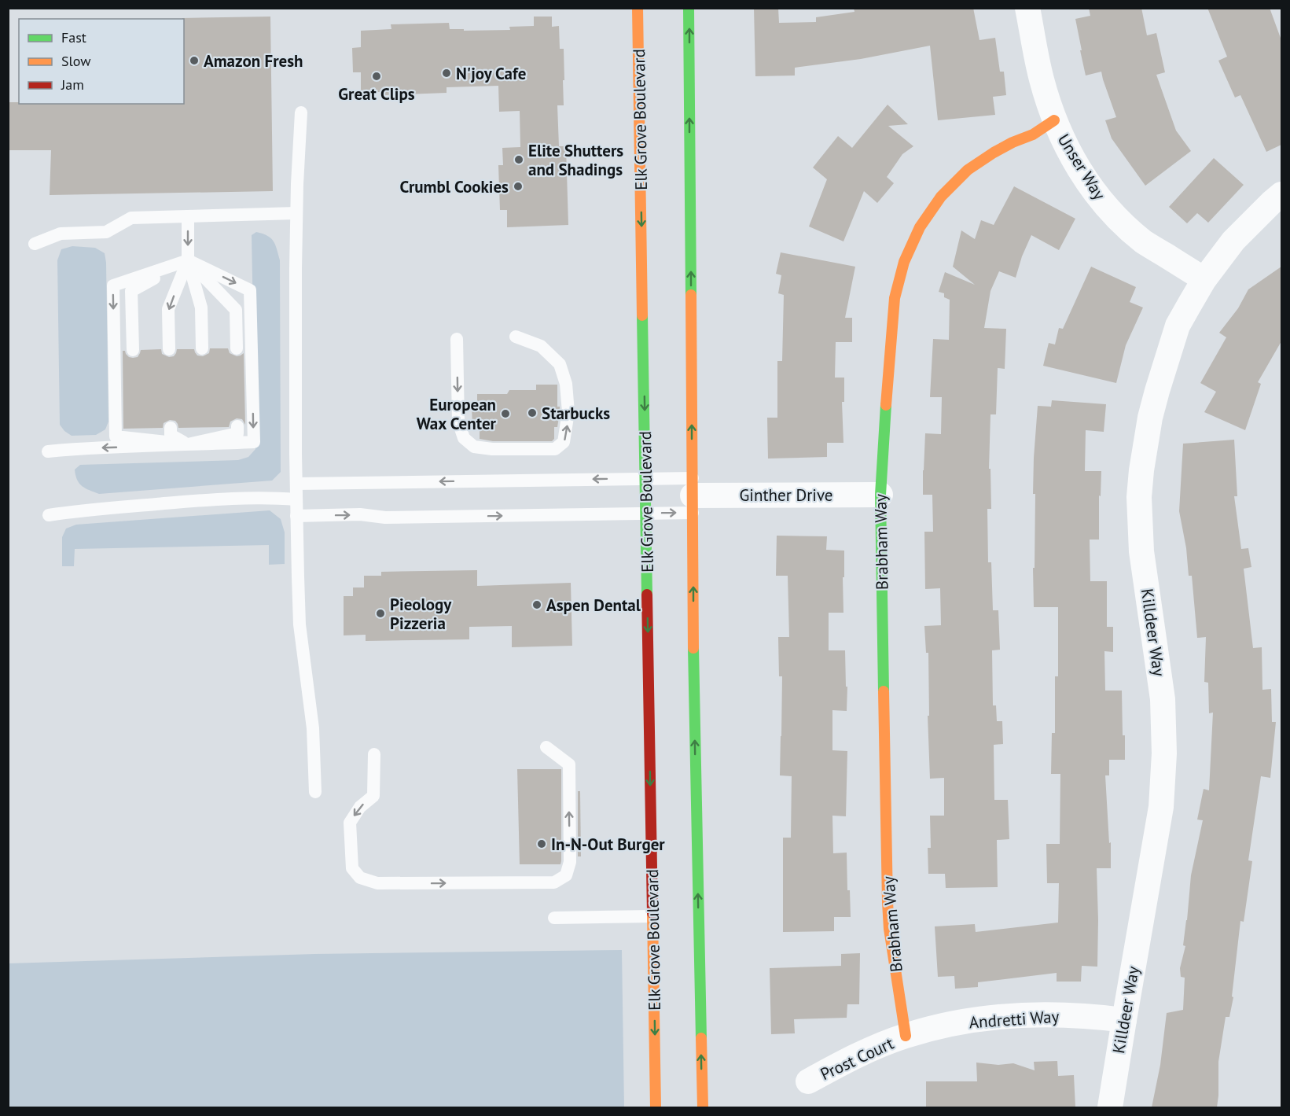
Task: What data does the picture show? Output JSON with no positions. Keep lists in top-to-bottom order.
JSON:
{
  "streets": {
    "main road": ["Elk Grove Boulevard", "Brabham Way"],
    "street": [
      "Unser Way",
      "Ginther Drive",
      "Killdeer Way",
      "Andretti Way",
      "Prost Court"
    ]
  },
  "crossings": [
    ["Unser Way", "Brabham Way"],
    ["Unser Way", "Killdeer Way"],
    ["Ginther Drive", "Brabham Way"],
    ["Brabham Way", "Andretti Way"],
    ["Brabham Way", "Prost Court"],
    ["Killdeer Way", "Andretti Way"],
    ["Andretti Way", "Prost Court"]
  ],
  "places": [
    "Amazon Fresh",
    "N'joy Cafe",
    "Great Clips",
    "Elite Shutters and Shadings",
    "Crumbl Cookies",
    "Starbucks",
    "European Wax Center",
    "Aspen Dental",
    "Pieology Pizzeria",
    "In-N-Out Burger"
  ],
  "legend": ["Fast", "Slow", "Jam"]
}
